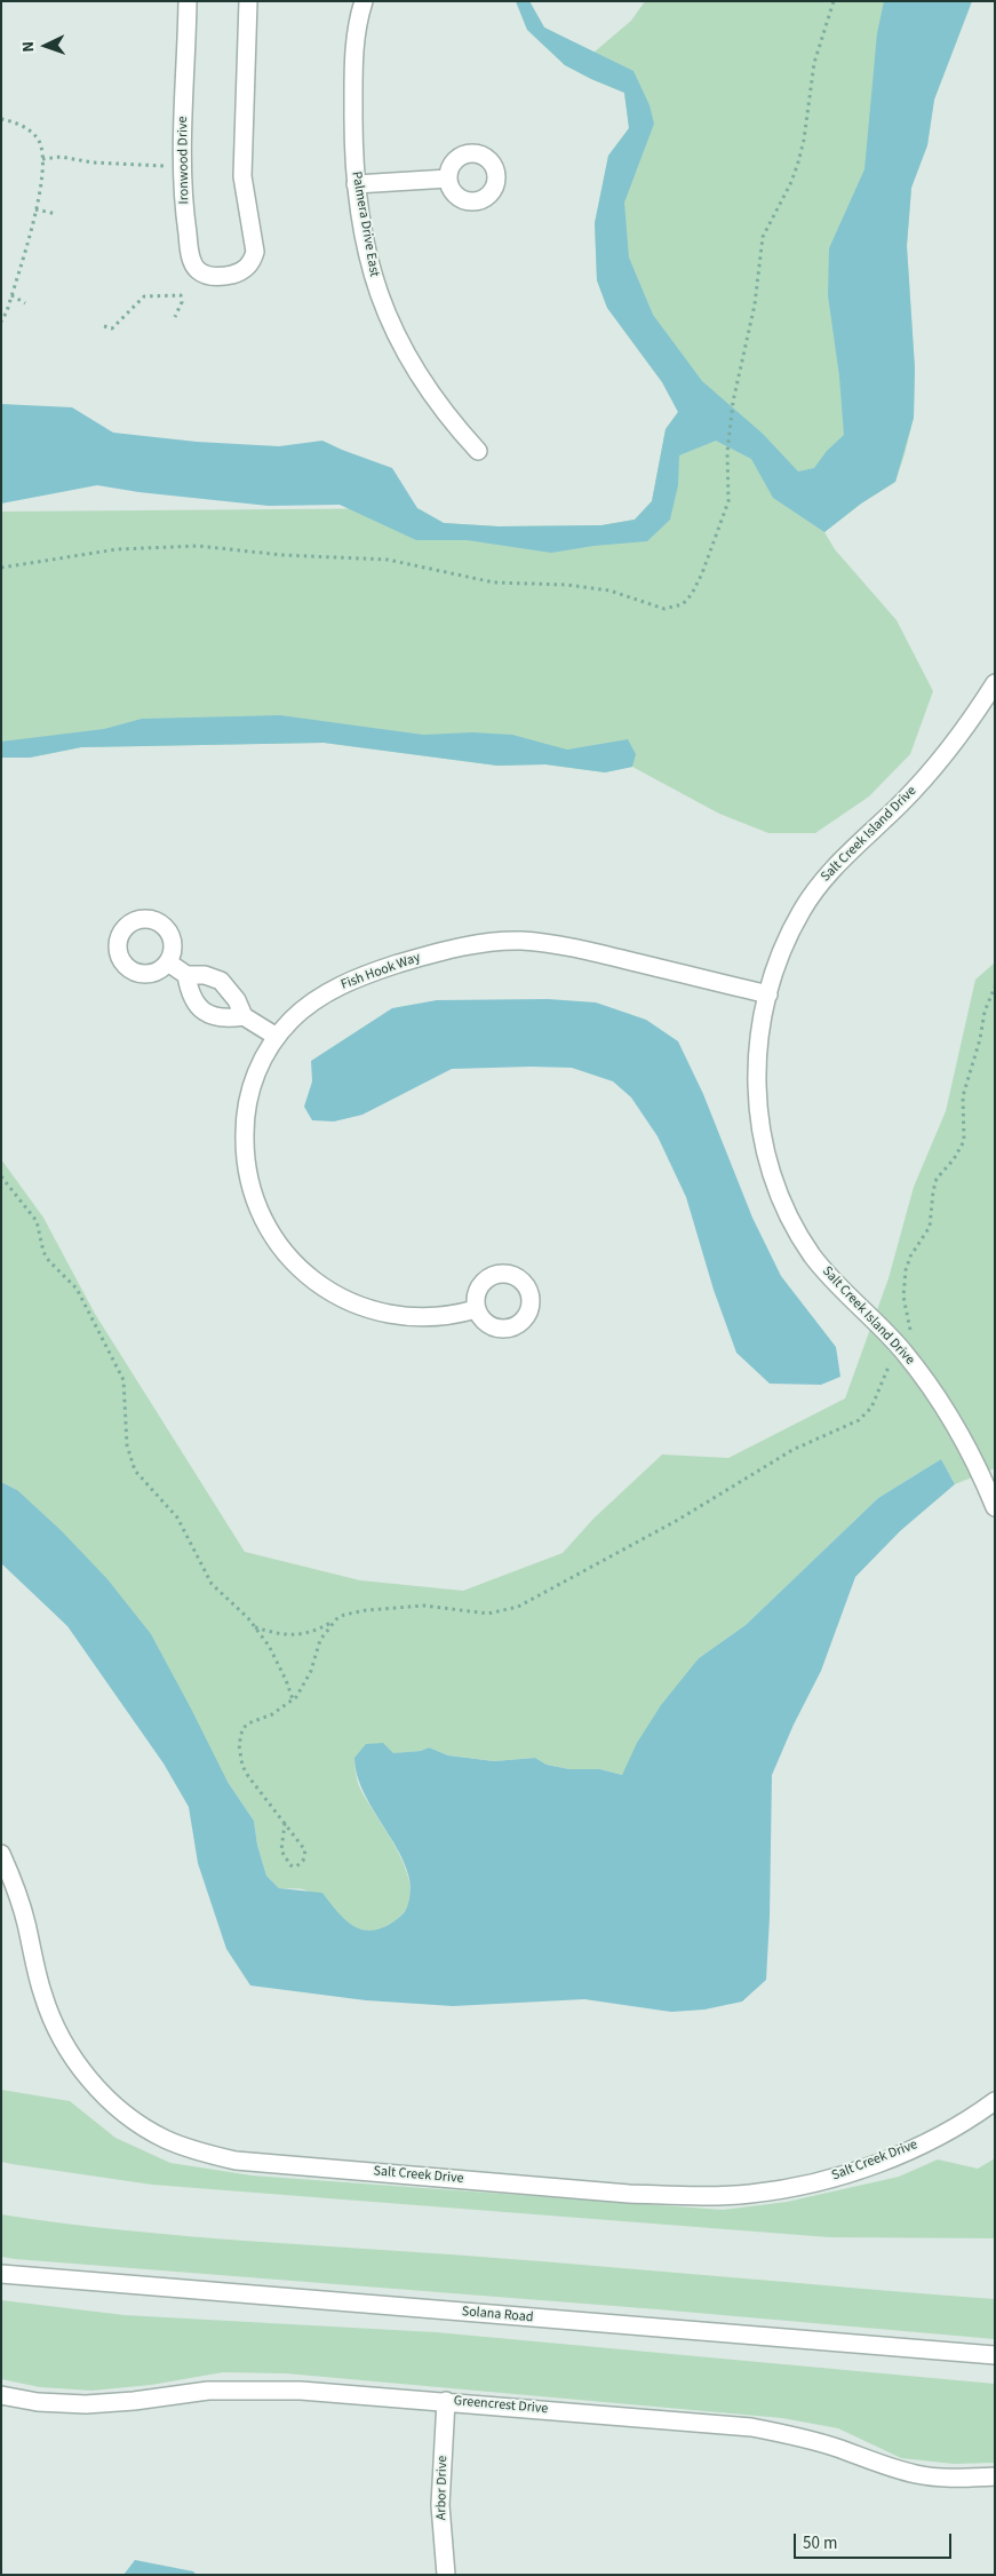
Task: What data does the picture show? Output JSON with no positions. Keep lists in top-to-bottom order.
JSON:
{
  "streets": {
    "street": [
      "Ironwood Drive",
      "Palmera Drive East",
      "Salt Creek Island Drive",
      "Fish Hook Way",
      "Salt Creek Drive",
      "Solana Road",
      "Greencrest Drive",
      "Arbor Drive"
    ]
  },
  "crossings": [
    ["Salt Creek Island Drive", "Fish Hook Way"],
    ["Greencrest Drive", "Arbor Drive"]
  ],
  "scale_bar": "50 m",
  "north": "left"
}
